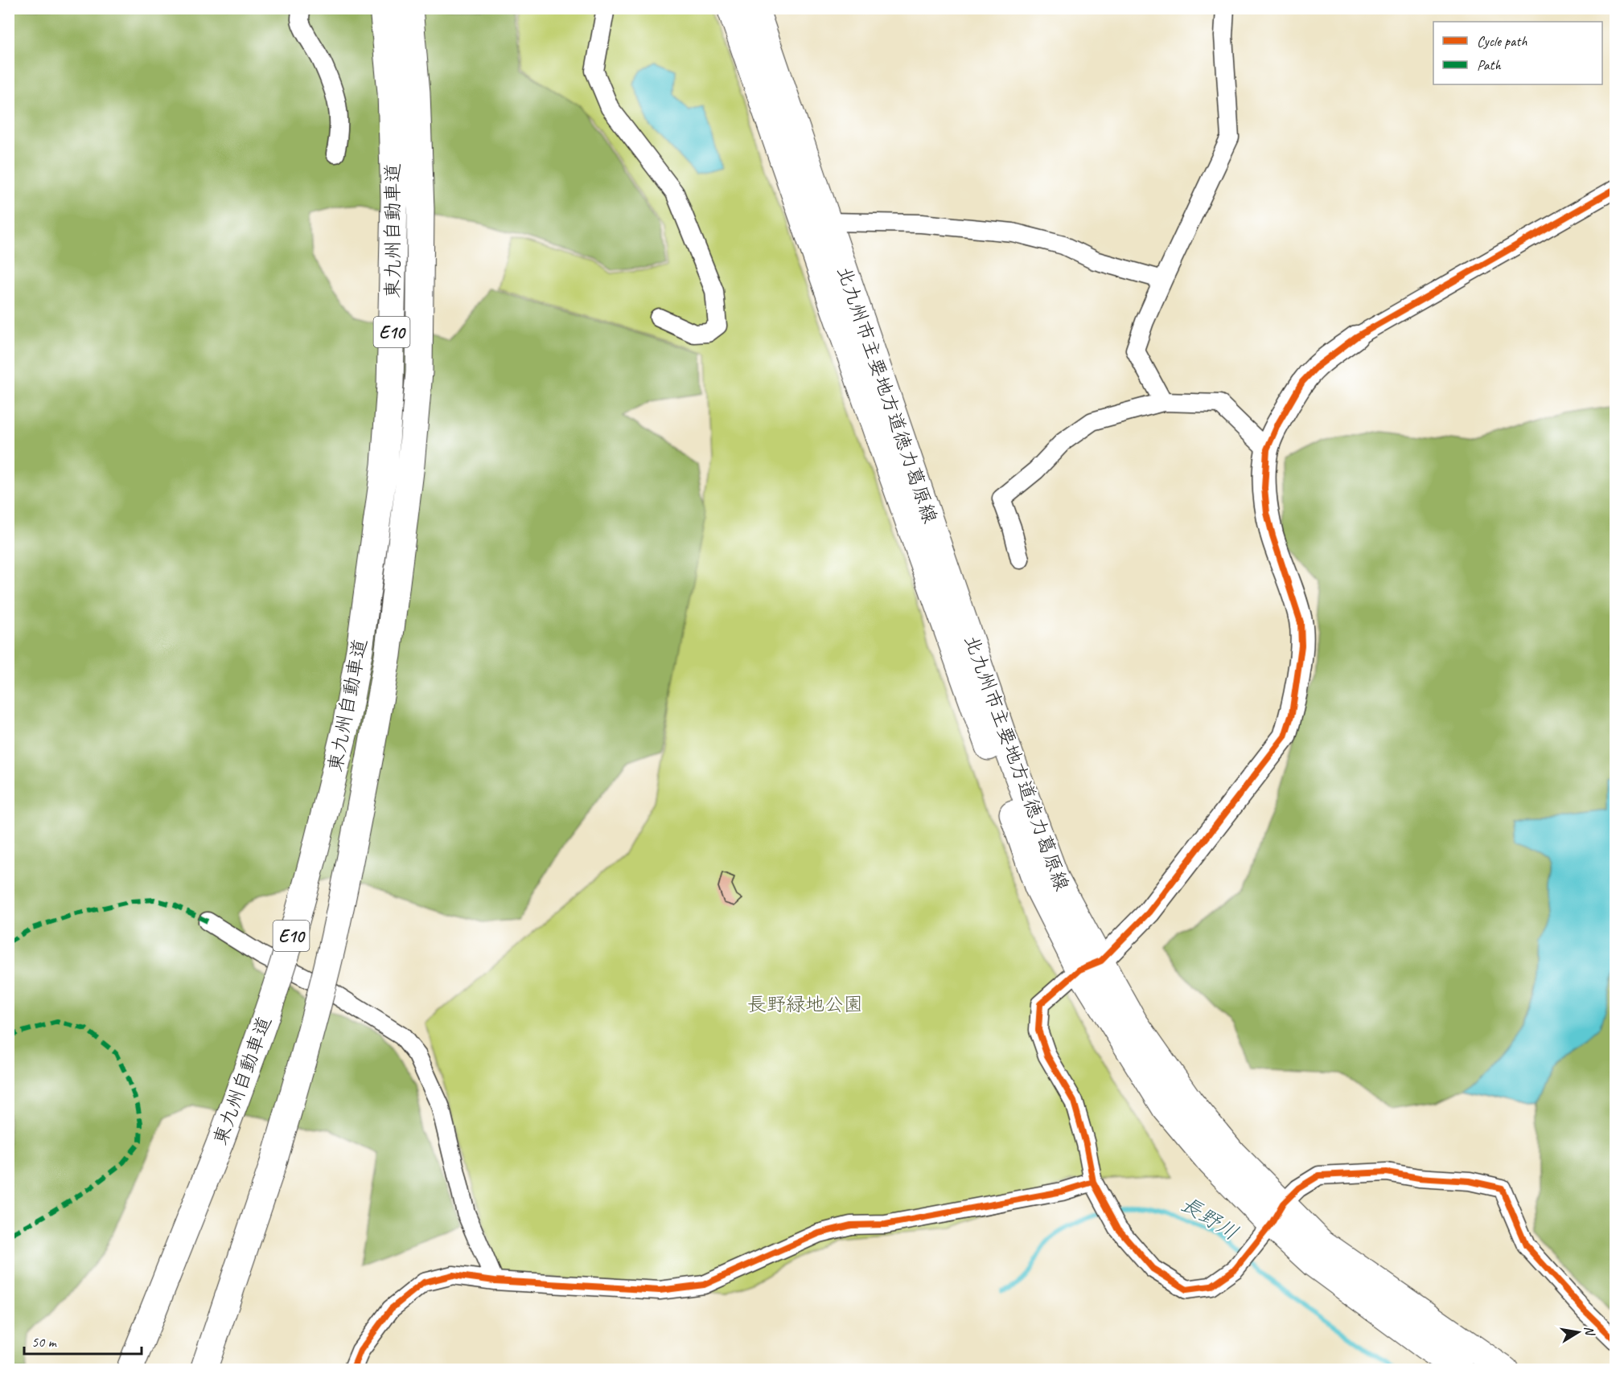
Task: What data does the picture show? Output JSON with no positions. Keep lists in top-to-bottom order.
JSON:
{
  "streets": {
    "main road": ["東九州自動車道", "E10", "北九州市主要地方道徳力葛原線"]
  },
  "water": ["長野川"],
  "parks": ["長野緑地公園"],
  "legend": ["Cycle path", "Path"],
  "scale_bar": "50 m",
  "north": "right"
}
